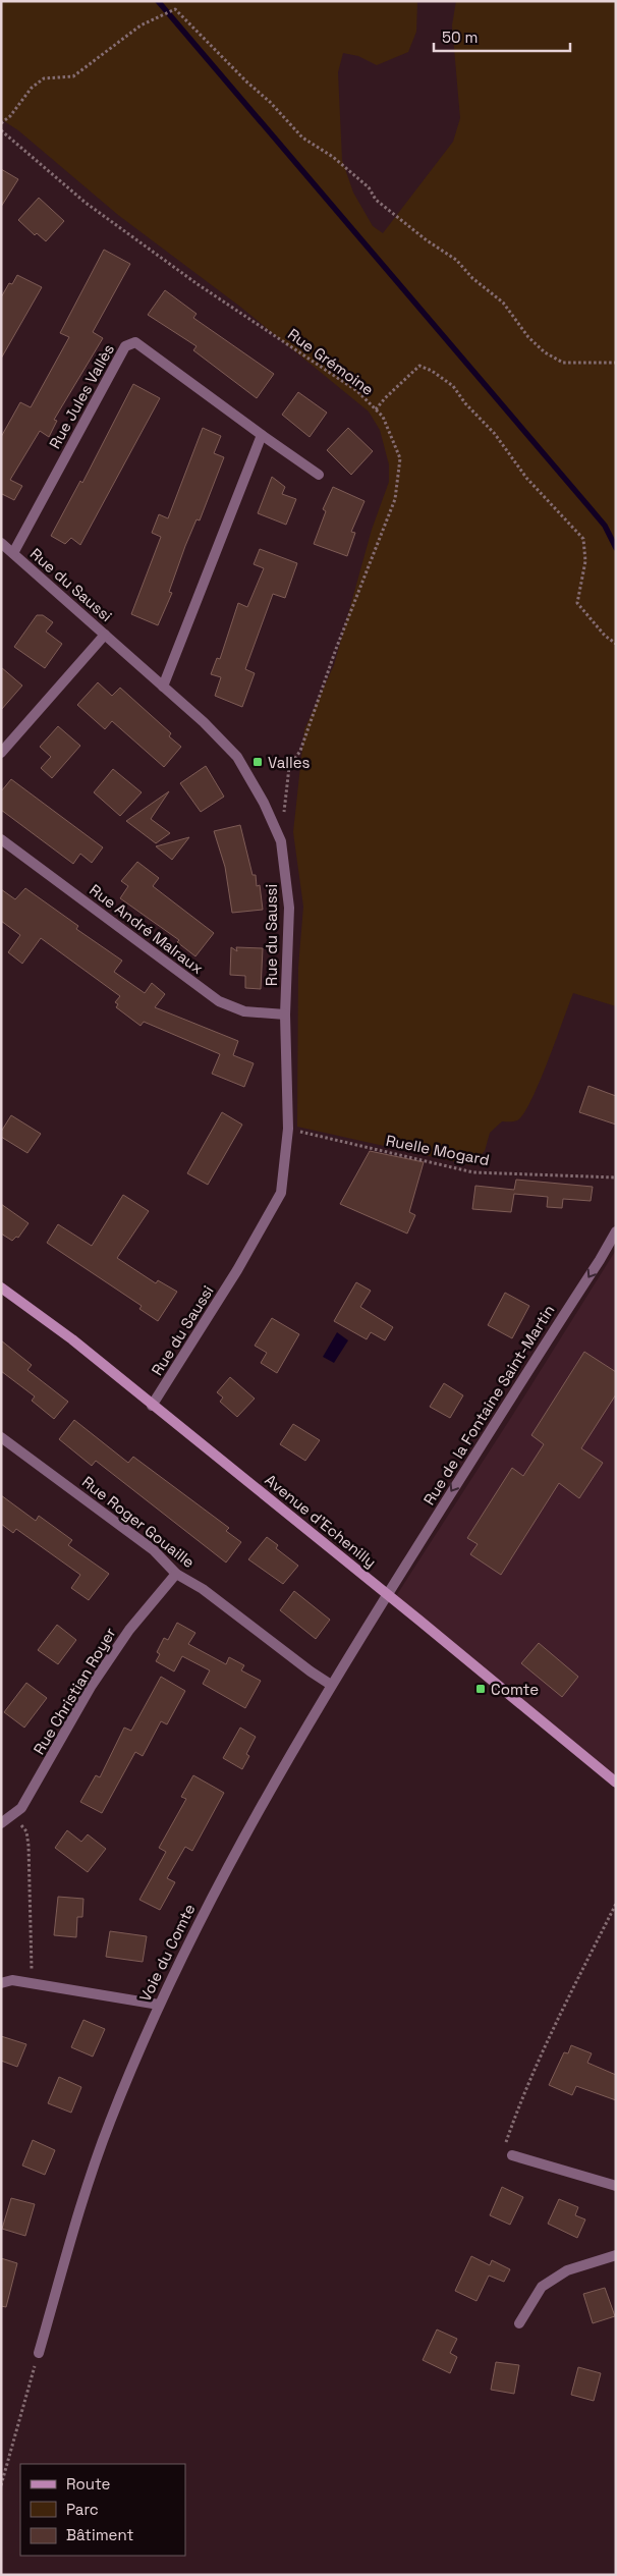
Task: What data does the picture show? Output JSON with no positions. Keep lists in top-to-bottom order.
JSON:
{
  "streets": {
    "street": [
      "Rue Jules Vallès",
      "Rue du Saussi",
      "Rue André Malraux",
      "Rue de la Fontaine Saint-Martin",
      "Avenue d'Echenilly",
      "Rue Roger Gouaille",
      "Rue Christian Royer",
      "Voie du Comte"
    ],
    "path": ["Rue Grémoine", "Ruelle Mogard"]
  },
  "crossings": [
    ["Rue Jules Vallès", "Rue du Saussi"],
    ["Rue du Saussi", "Rue André Malraux"],
    ["Rue du Saussi", "Ruelle Mogard"],
    ["Rue du Saussi", "Avenue d'Echenilly"],
    ["Rue de la Fontaine Saint-Martin", "Avenue d'Echenilly"],
    ["Rue de la Fontaine Saint-Martin", "Voie du Comte"],
    ["Avenue d'Echenilly", "Voie du Comte"],
    ["Rue Roger Gouaille", "Rue Christian Royer"],
    ["Rue Roger Gouaille", "Voie du Comte"]
  ],
  "one_way": ["Rue de la Fontaine Saint-Martin"],
  "places": {
    "transit": ["Valles", "Comte"]
  },
  "legend": ["Route", "Parc", "Bâtiment"],
  "scale_bar": "50 m"
}
